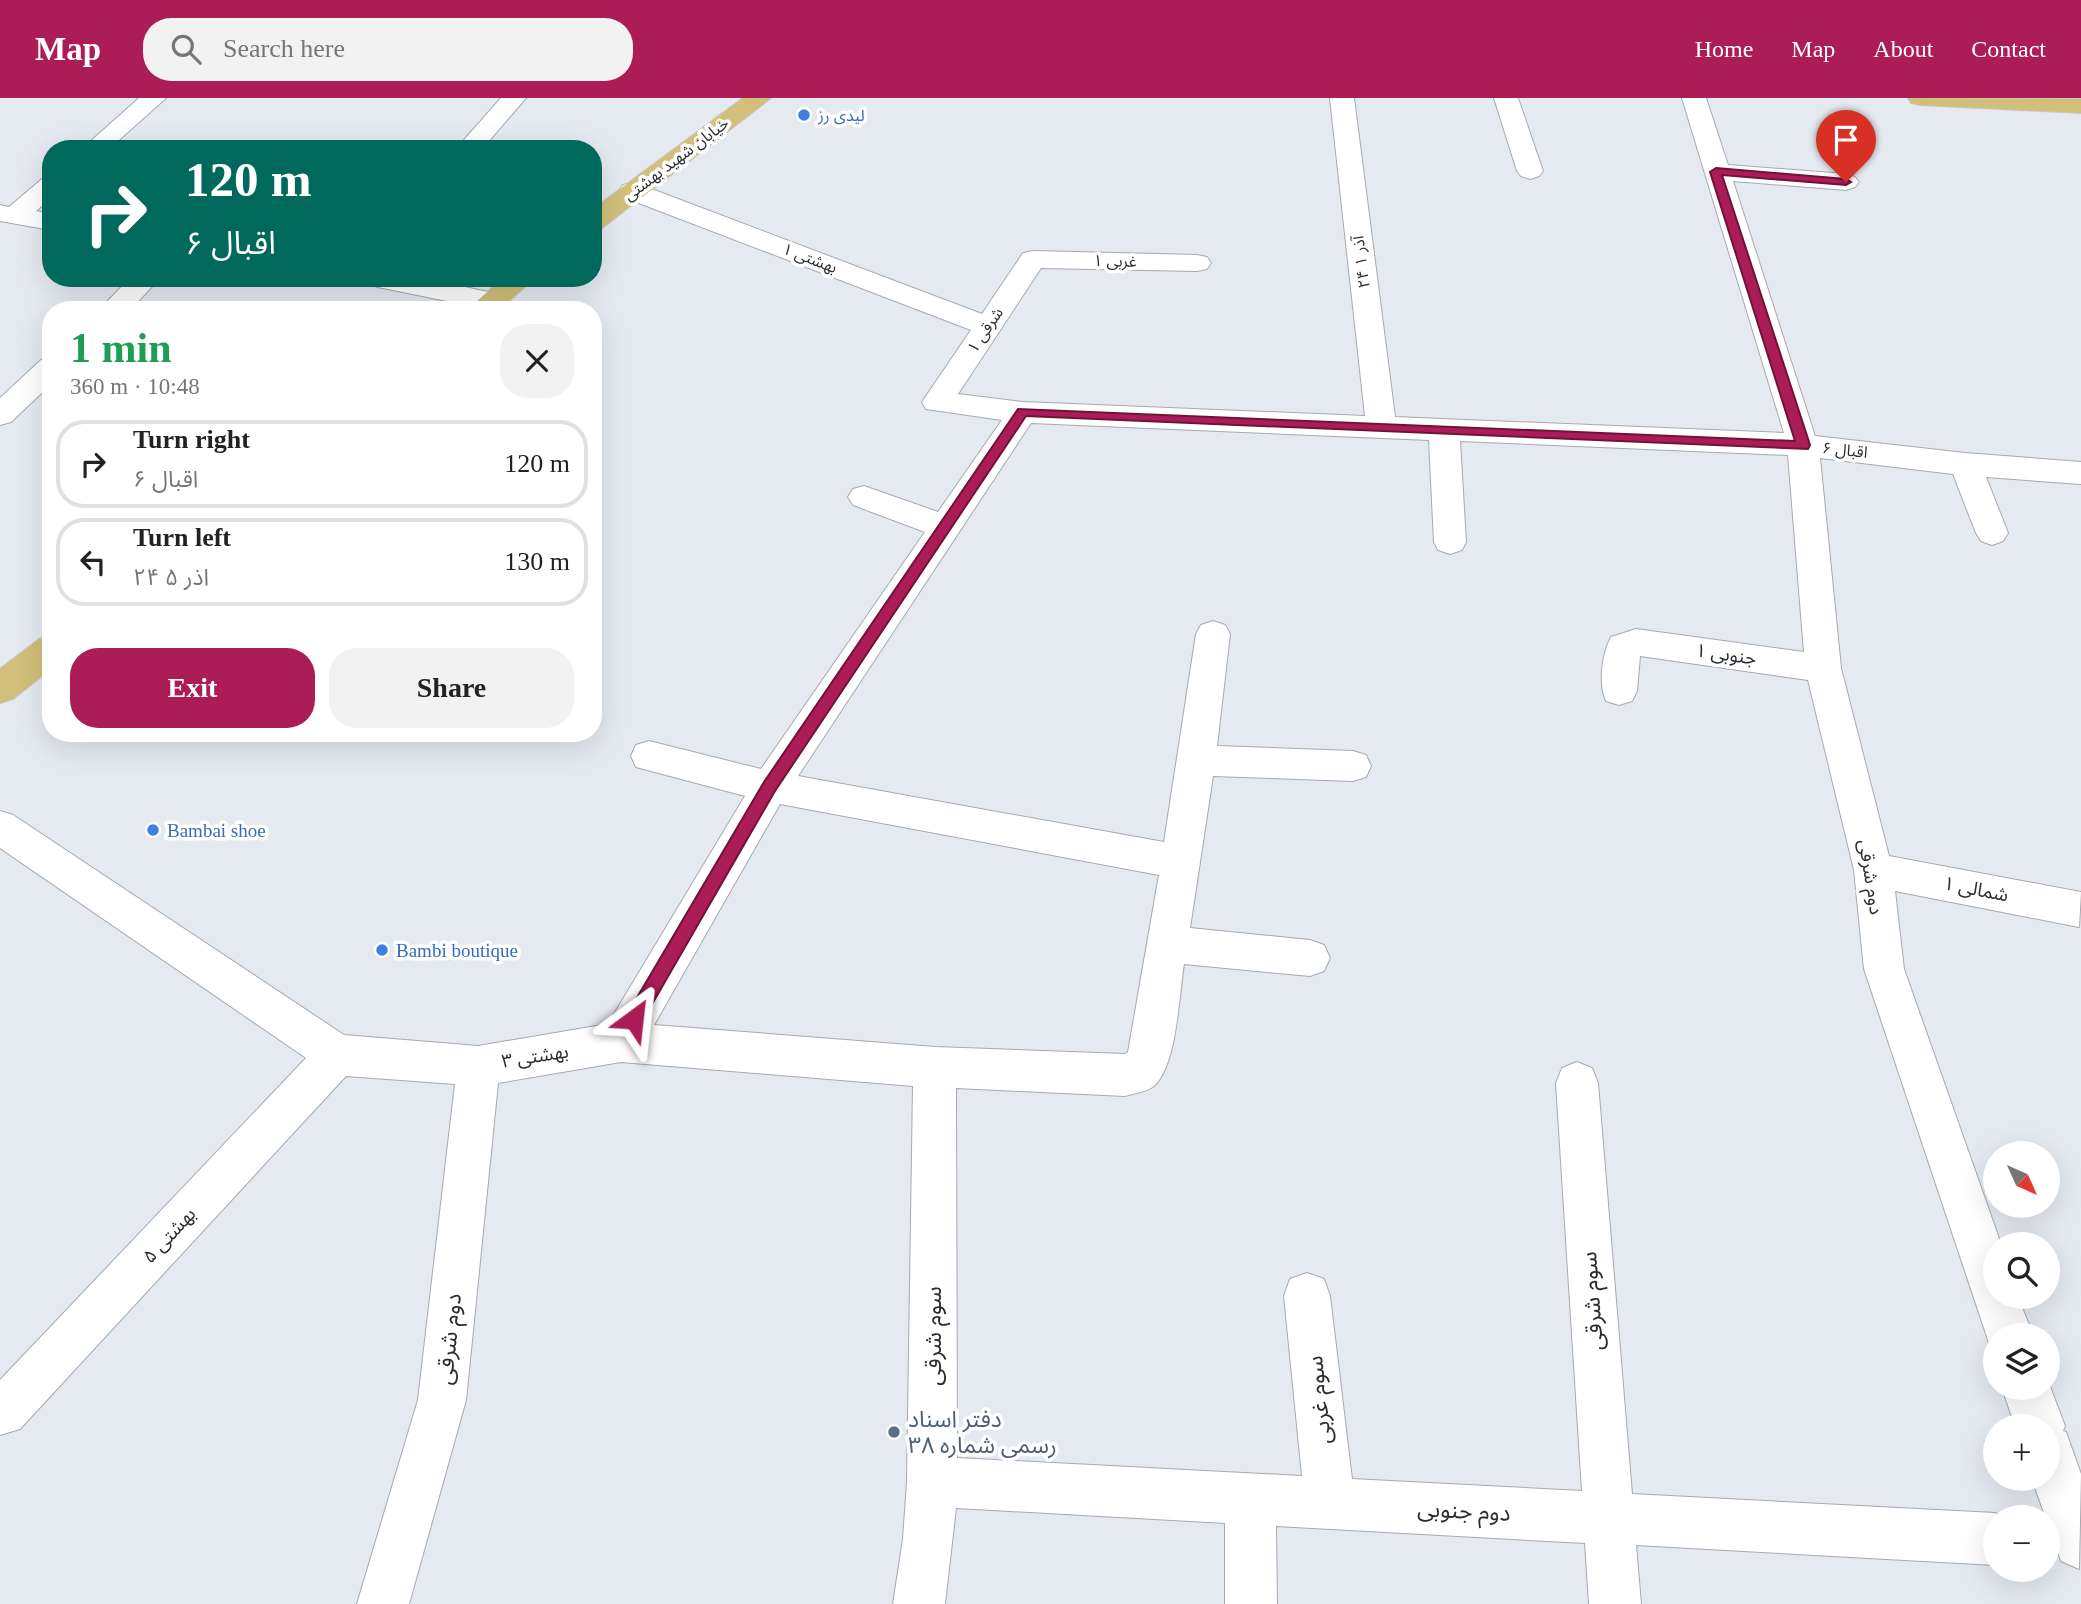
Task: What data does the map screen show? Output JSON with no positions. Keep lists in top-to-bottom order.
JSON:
{
  "streets": {
    "main road": ["خیابان شهید بهشتی"],
    "street": [
      "بهشتی ۱",
      "غربی ۱",
      "۲۴ آذر ۱",
      "شرقی ۱",
      "اقبال ۶",
      "۱ جنوبی",
      "دوم شرقی",
      "۱ شمالی",
      "بهشتی ۳",
      "بهشتی ۵",
      "سوم شرقی",
      "سوم غربی",
      "دوم جنوبی"
    ]
  },
  "crossings": [
    ["خیابان شهید بهشتی", "بهشتی ۱"],
    ["بهشتی ۱", "شرقی ۱"],
    ["غربی ۱", "شرقی ۱"],
    ["۲۴ آذر ۱", "اقبال ۶"],
    ["شرقی ۱", "اقبال ۶"],
    ["اقبال ۶", "دوم شرقی"],
    ["۱ جنوبی", "دوم شرقی"],
    ["دوم شرقی", "۱ شمالی"],
    ["دوم شرقی", "بهشتی ۳"],
    ["بهشتی ۳", "بهشتی ۵"],
    ["بهشتی ۳", "سوم شرقی"],
    ["سوم شرقی", "دوم جنوبی"],
    ["سوم غربی", "دوم جنوبی"]
  ],
  "places": [
    "لیدی رز",
    "Bambai shoe",
    "Bambi boutique",
    "دفتر اسناد رسمی شماره ۳۸"
  ],
  "north": "bottom right",
  "page": {
    "header": "Map",
    "search": "Search here",
    "nav": [
      "Home",
      "Map",
      "About",
      "Contact"
    ],
    "turn": ["120 m", "اقبال ۶"],
    "heading": ["1 min", "360 m · 10:48"],
    "list": [
      {
        "name": "Turn right",
        "note": "اقبال ۶",
        "value": "120 m"
      },
      {
        "name": "Turn left",
        "note": "۲۴ اذر ۵",
        "value": "130 m"
      }
    ],
    "buttons": ["Exit", "Share"],
    "map_buttons": ["+", "−"]
  }
}
